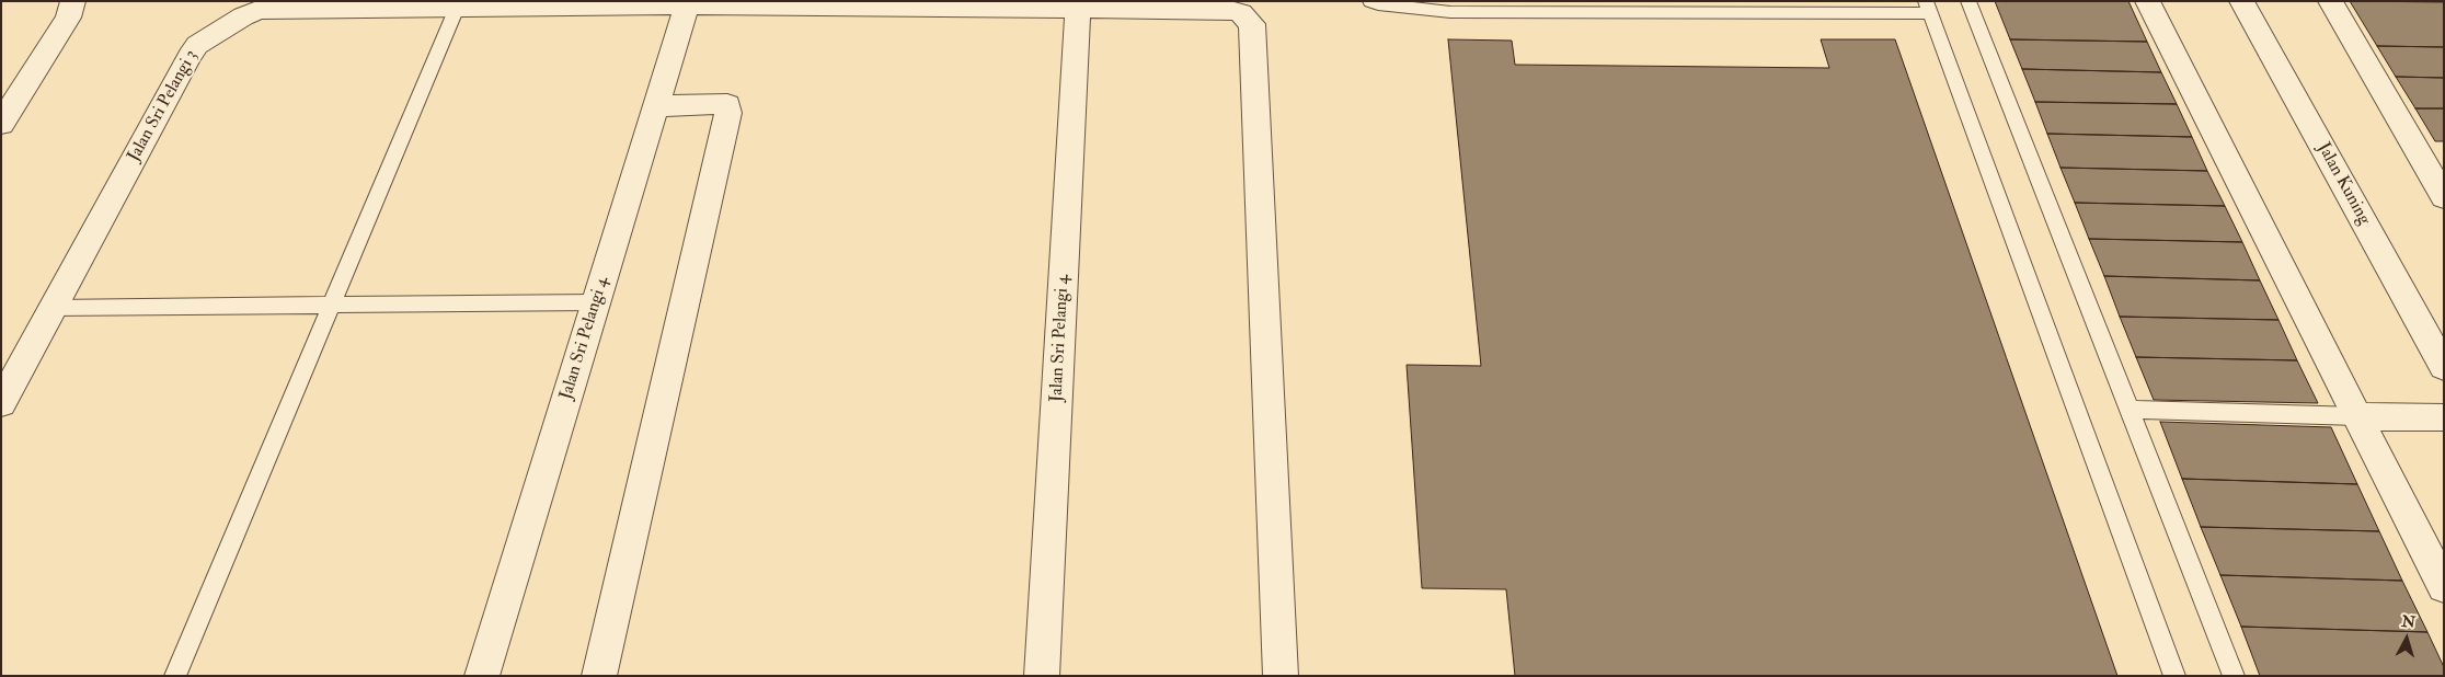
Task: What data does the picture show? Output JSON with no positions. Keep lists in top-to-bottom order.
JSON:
{
  "streets": {
    "street": ["Jalan Sri Pelangi 3", "Jalan Kuning", "Jalan Sri Pelangi 4"]
  },
  "crossings": [
    ["Jalan Sri Pelangi 3", "Jalan Sri Pelangi 4"]
  ],
  "north": "top"
}
